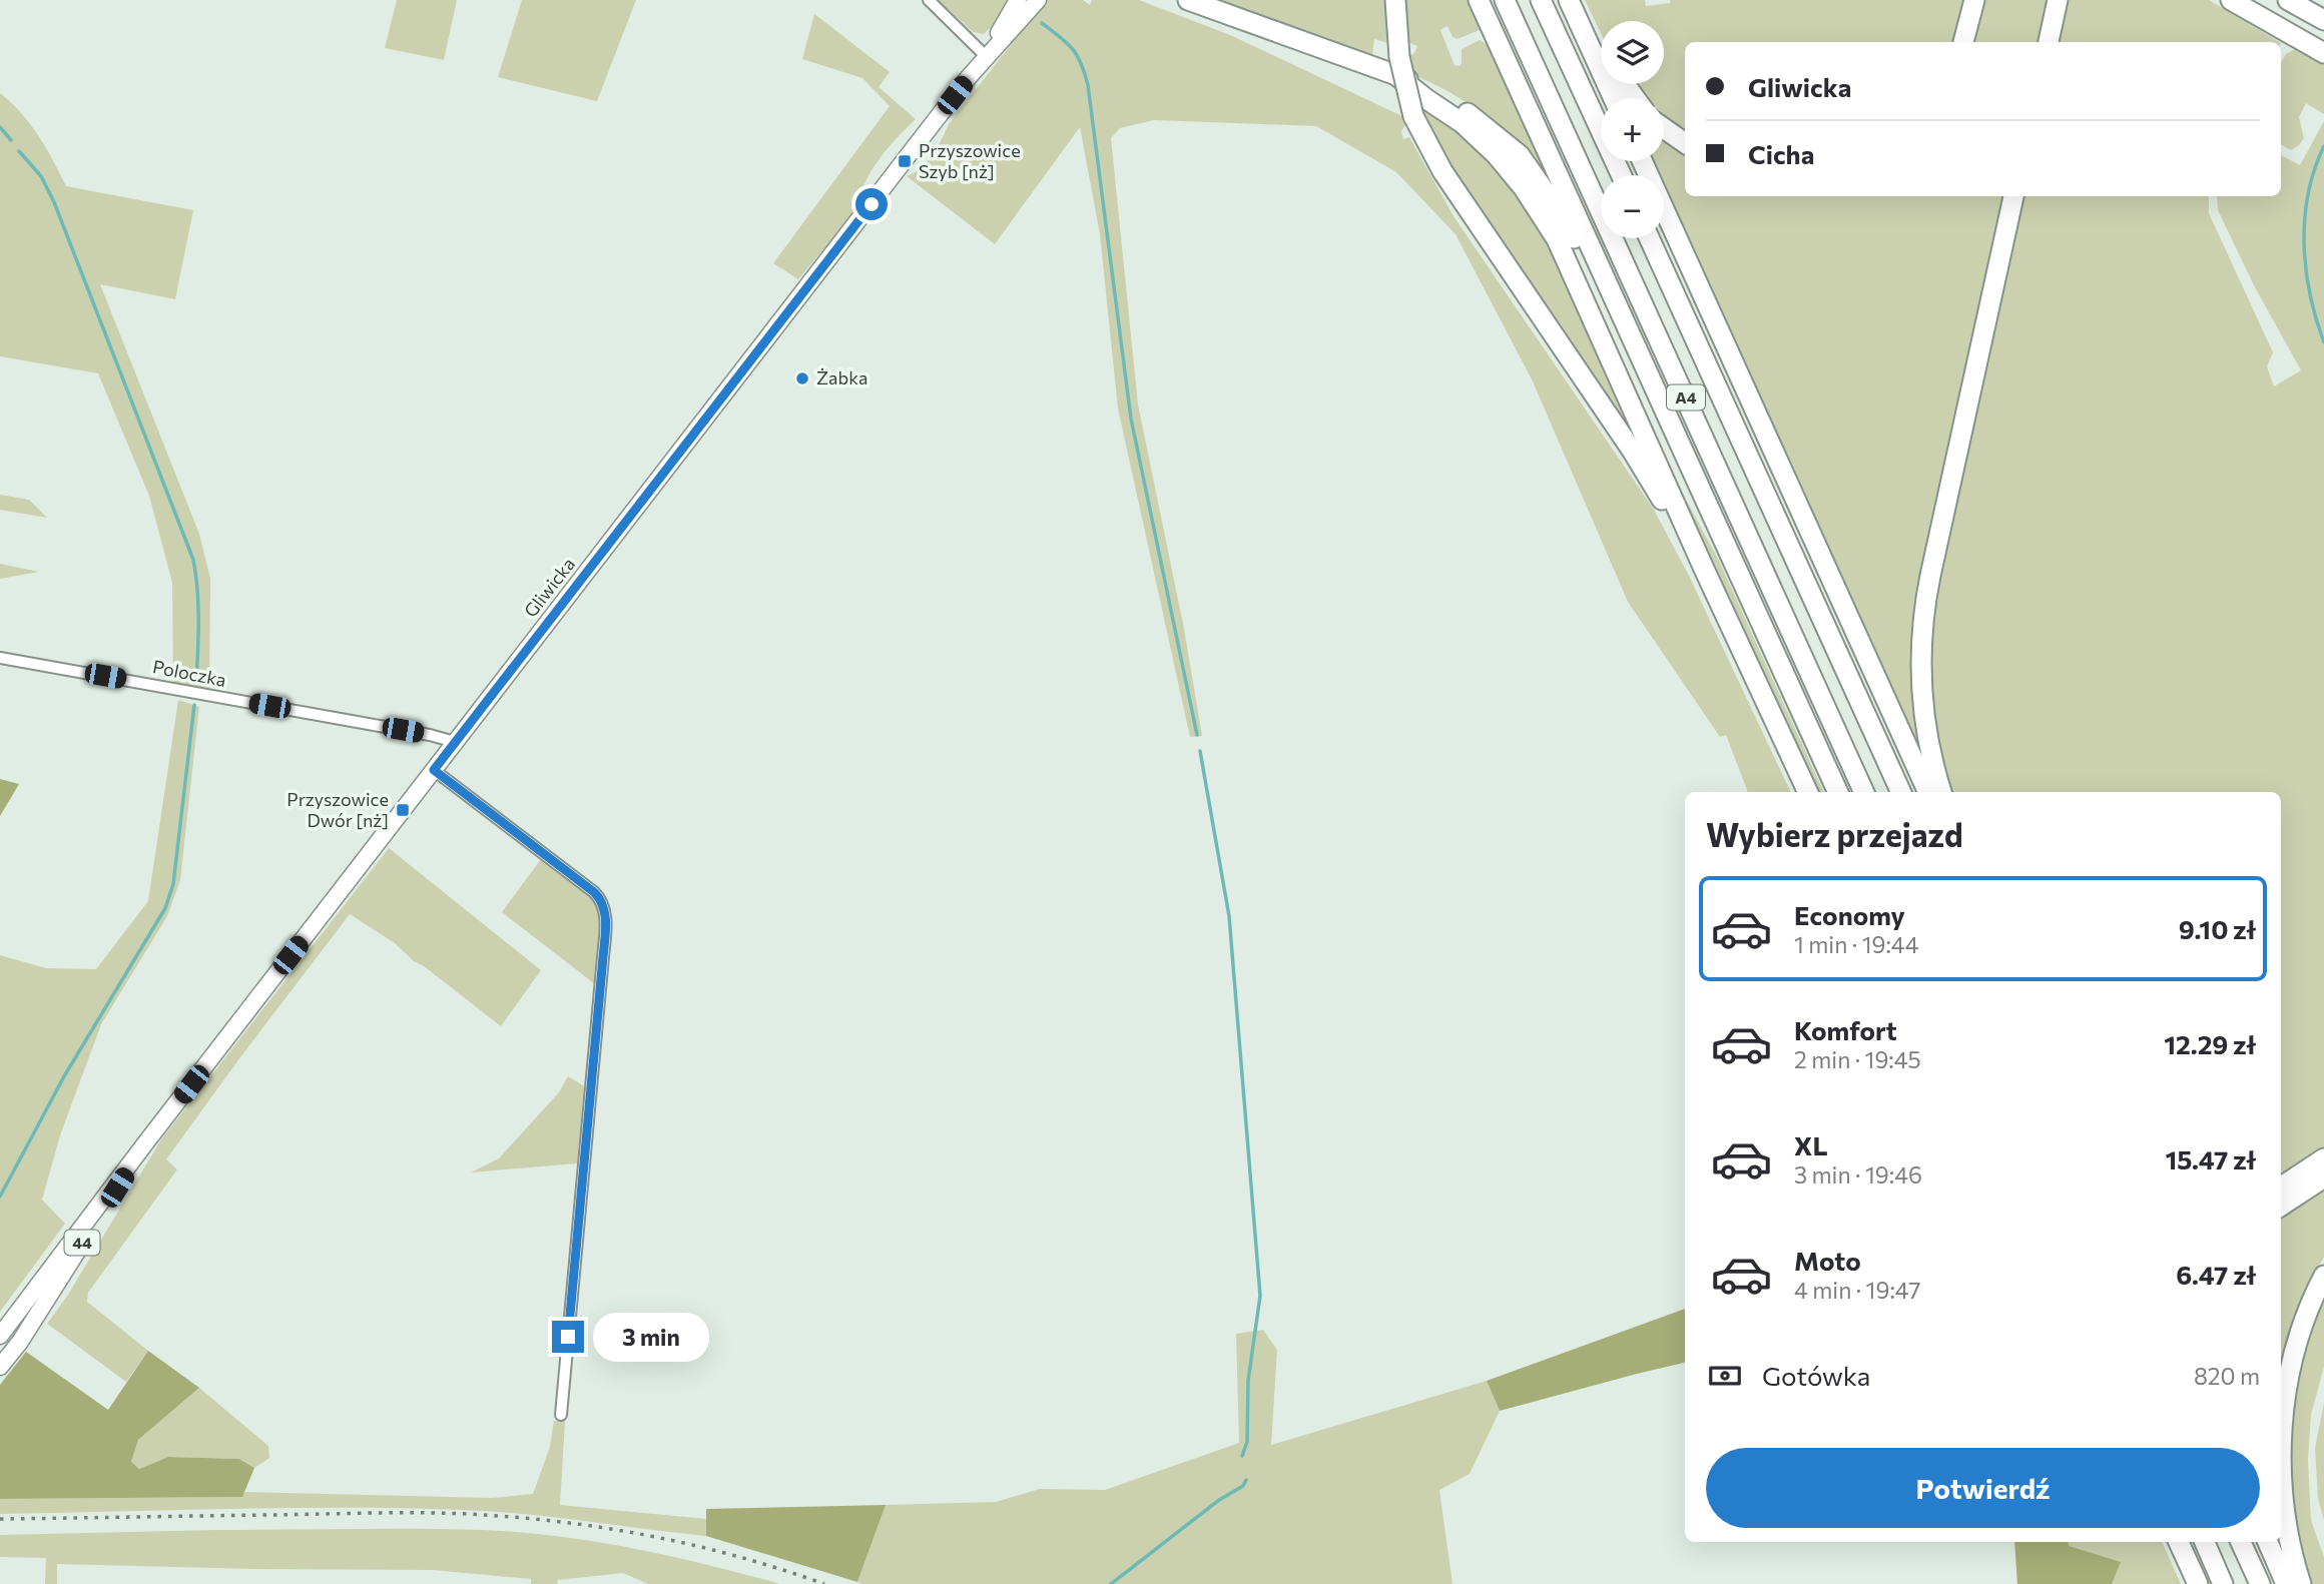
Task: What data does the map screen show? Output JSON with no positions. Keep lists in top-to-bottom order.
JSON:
{
  "streets": {
    "highway": ["A4"],
    "main road": ["Gliwicka", "44"],
    "street": ["Poloczka"]
  },
  "crossings": [
    ["Gliwicka", "Poloczka"],
    ["Gliwicka", "44"]
  ],
  "places": {
    "transit": ["Przyszowice Szyb [nż]", "Przyszowice Dwór [nż]"],
    "other": ["Żabka"]
  },
  "page": {
    "map_buttons": ["+", "−"],
    "banner": ["Gliwicka", "Cicha"],
    "heading": "Wybierz przejazd",
    "list": [
      {
        "name": "Economy",
        "note": "1 min · 19:44",
        "value": "9.10 zł"
      },
      {
        "name": "Komfort",
        "note": "2 min · 19:45",
        "value": "12.29 zł"
      },
      {
        "name": "XL",
        "note": "3 min · 19:46",
        "value": "15.47 zł"
      },
      {
        "name": "Moto",
        "note": "4 min · 19:47",
        "value": "6.47 zł"
      }
    ],
    "bubble": "3 min",
    "pay": ["Gotówka", "820 m"],
    "buttons": "Potwierdź"
  }
}
